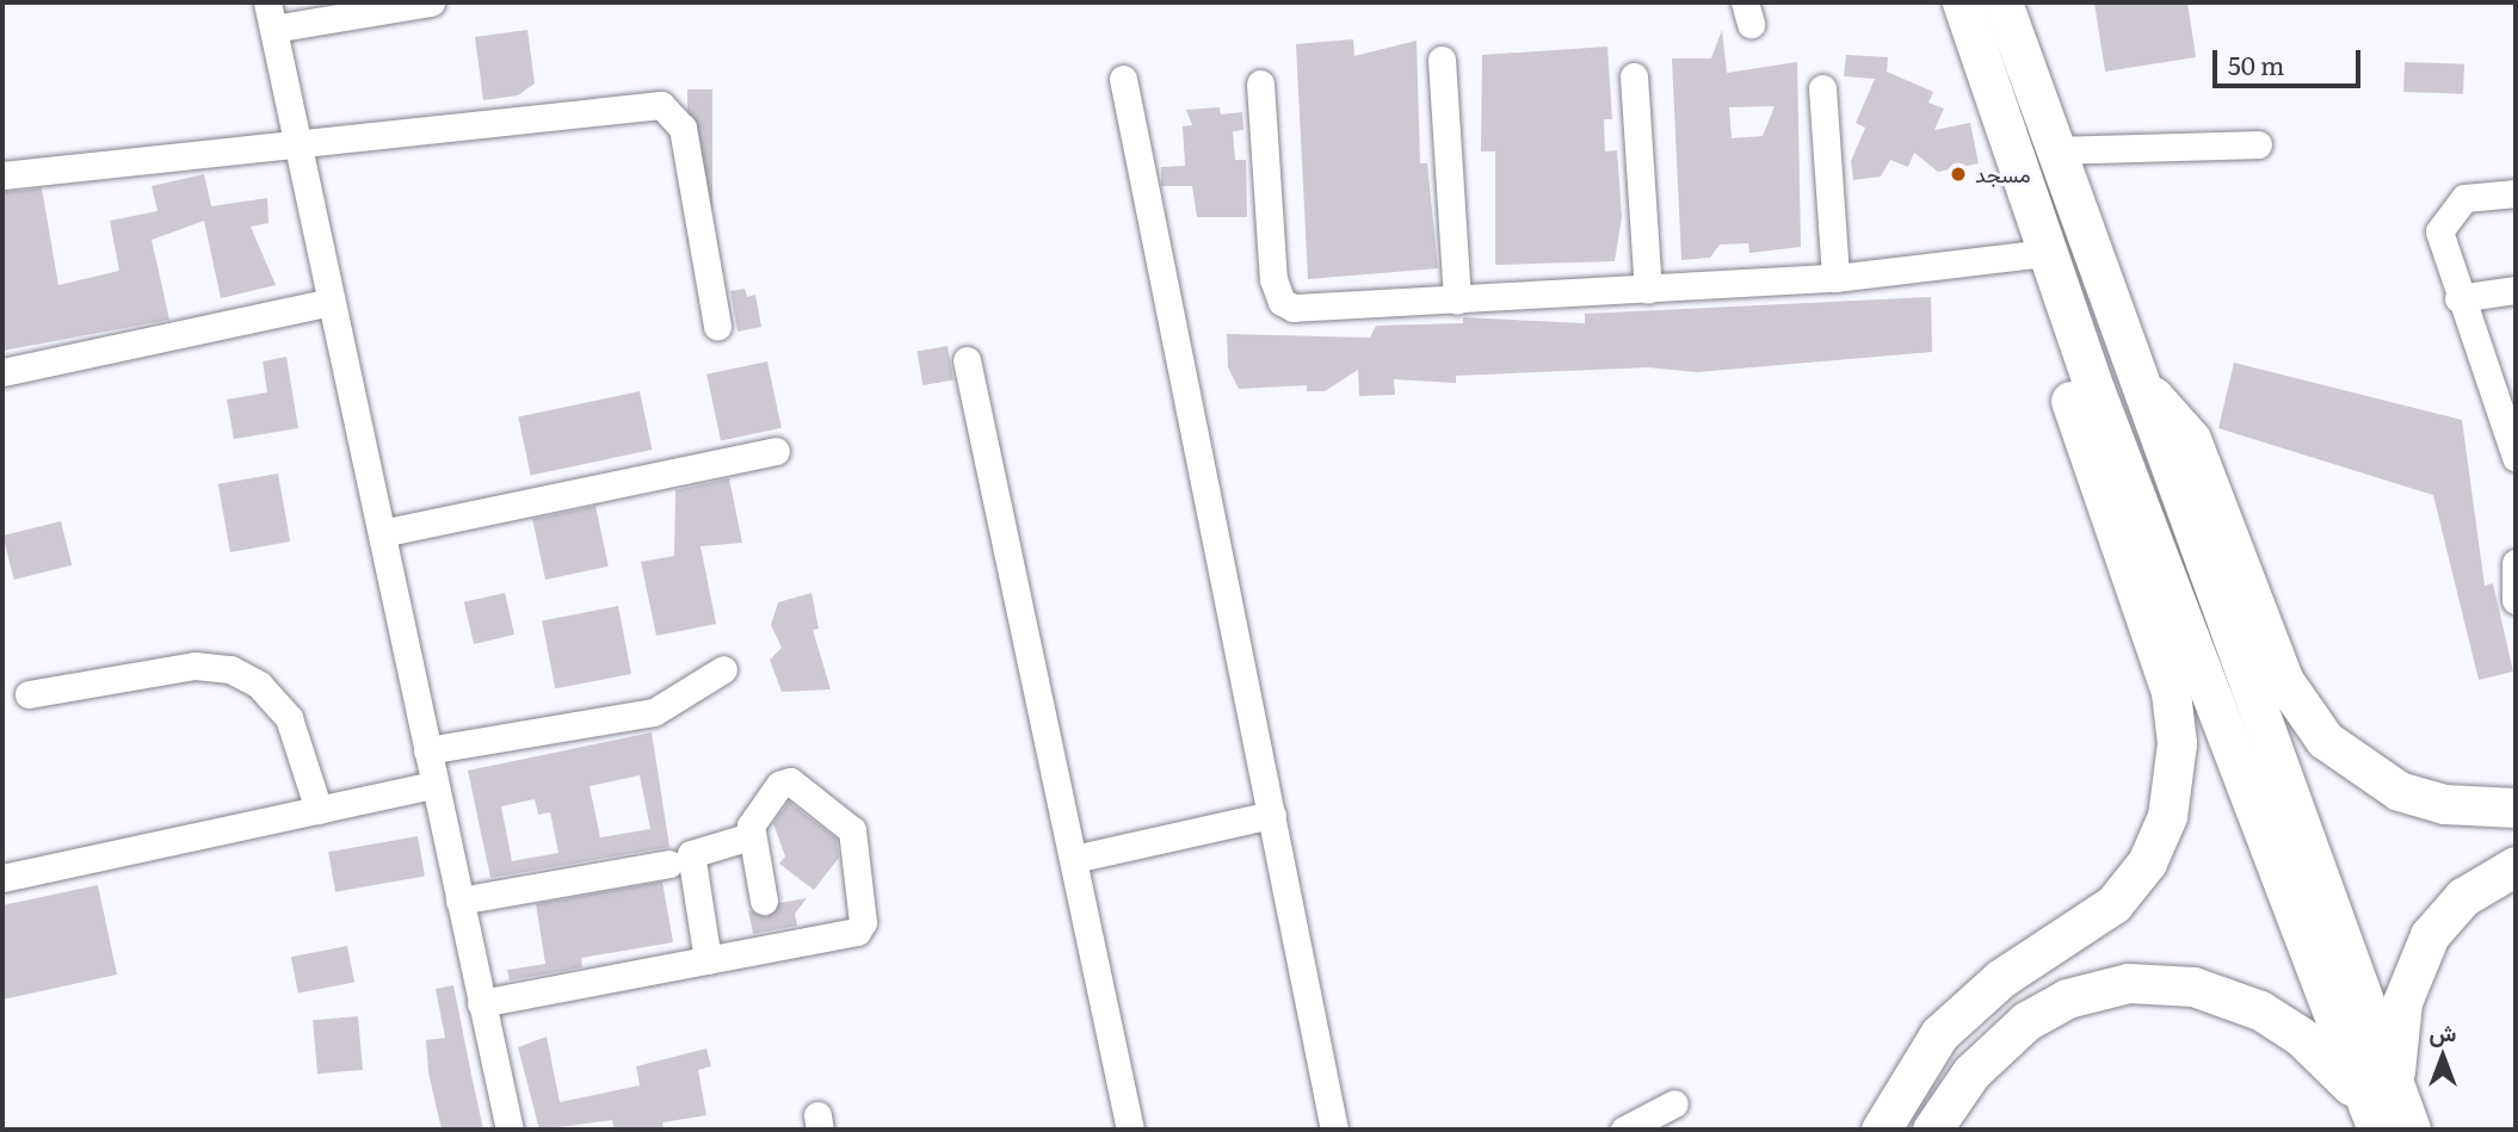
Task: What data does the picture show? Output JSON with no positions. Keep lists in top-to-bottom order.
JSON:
{
  "places": ["مسجد"],
  "scale_bar": "50 m",
  "north": "top"
}
